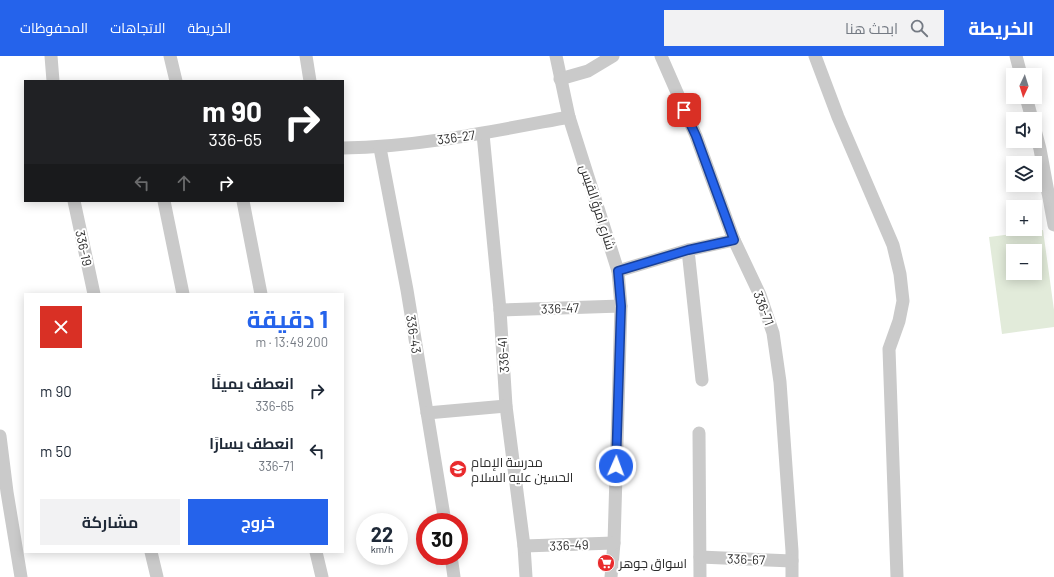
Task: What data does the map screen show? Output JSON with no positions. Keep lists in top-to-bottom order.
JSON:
{
  "streets": {
    "street": [
      "336-27",
      "شارع امرؤ القيس",
      "336-19",
      "336-47",
      "336-71",
      "336-43",
      "336-41",
      "336-49",
      "336-67"
    ]
  },
  "crossings": [
    ["336-27", "شارع امرؤ القيس"],
    ["336-27", "336-43"],
    ["336-27", "336-41"],
    ["شارع امرؤ القيس", "336-47"],
    ["شارع امرؤ القيس", "336-49"],
    ["336-47", "336-41"],
    ["336-71", "336-67"],
    ["336-41", "336-49"]
  ],
  "places": {
    "school or university": ["مدرسة الإمام الحسين عليه السلام"],
    "supermarket": ["اسواق جوهر"]
  },
  "north": "bottom",
  "page": {
    "header": "الخريطة",
    "search": "ابحث هنا",
    "nav": ["الخريطة", "الاتجاهات", "المحفوظات"],
    "map_buttons": ["+", "−"],
    "turn": ["90 m", "336-65"],
    "heading": ["1 دقيقة", "200 m · 13:49"],
    "list": [
      {
        "name": "انعطف يمينًا",
        "note": "336-65",
        "value": "90 m"
      },
      {
        "name": "انعطف يسارًا",
        "note": "336-71",
        "value": "50 m"
      }
    ],
    "buttons": ["خروج", "مشاركة"],
    "speed": "22 km/h",
    "limit": "30"
  }
}
